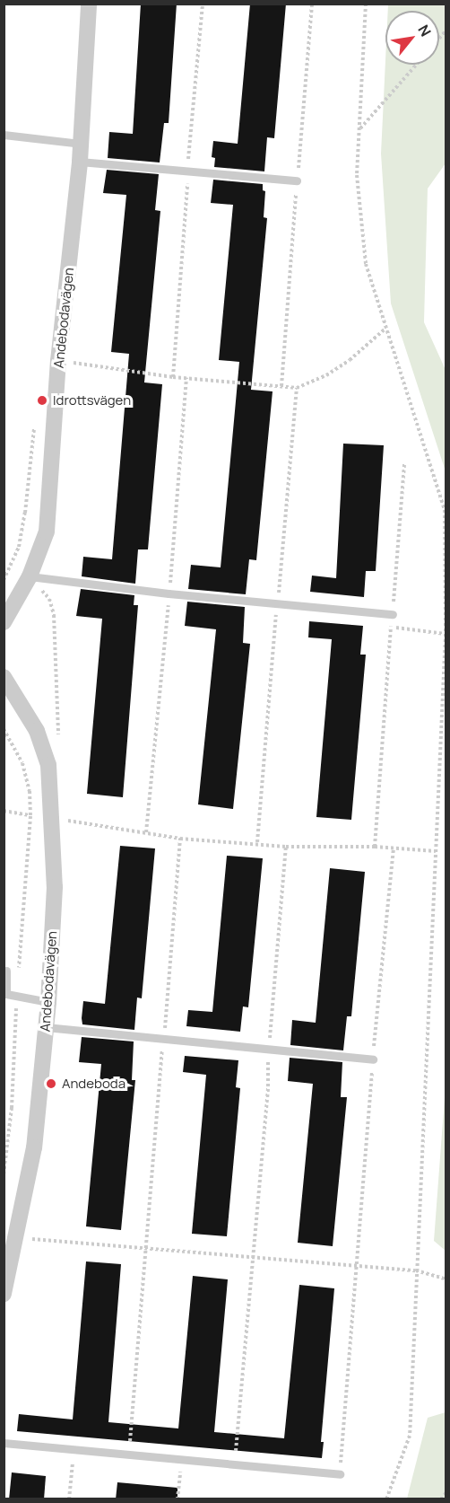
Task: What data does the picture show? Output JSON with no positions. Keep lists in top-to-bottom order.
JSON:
{
  "streets": {
    "street": ["Andebodavägen"]
  },
  "places": ["Idrottsvägen", "Andeboda"],
  "north": "top right"
}
